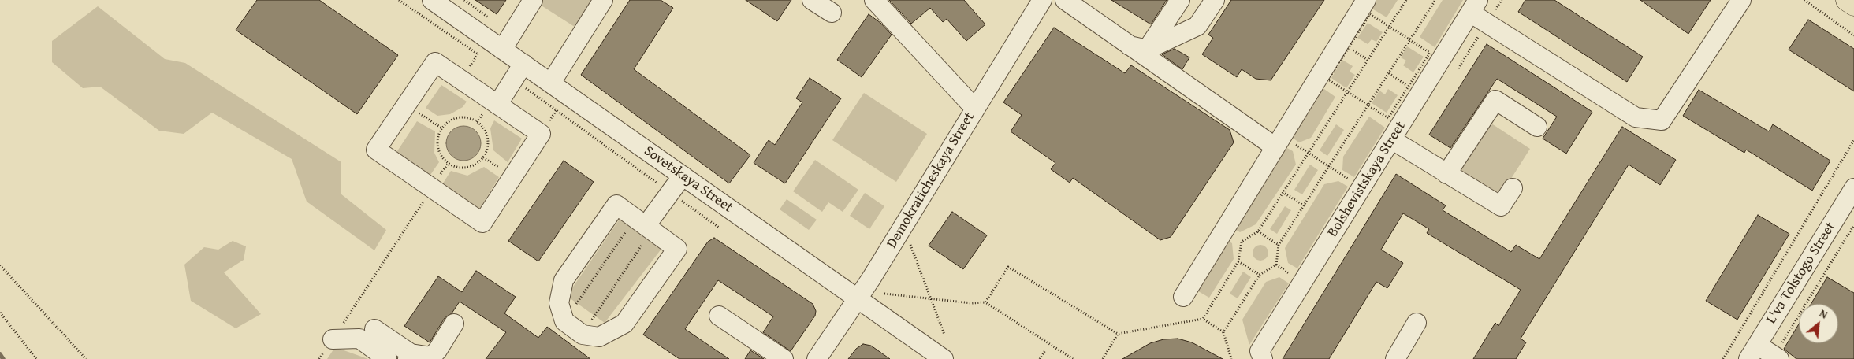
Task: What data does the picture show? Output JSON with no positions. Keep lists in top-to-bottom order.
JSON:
{
  "streets": {
    "street": [
      "Sovetskaya Street",
      "Bolshevistskaya Street",
      "Demokraticheskaya Street",
      "L'va Tolstogo Street"
    ]
  },
  "crossings": [
    ["Sovetskaya Street", "Demokraticheskaya Street"]
  ],
  "north": "top right"
}
